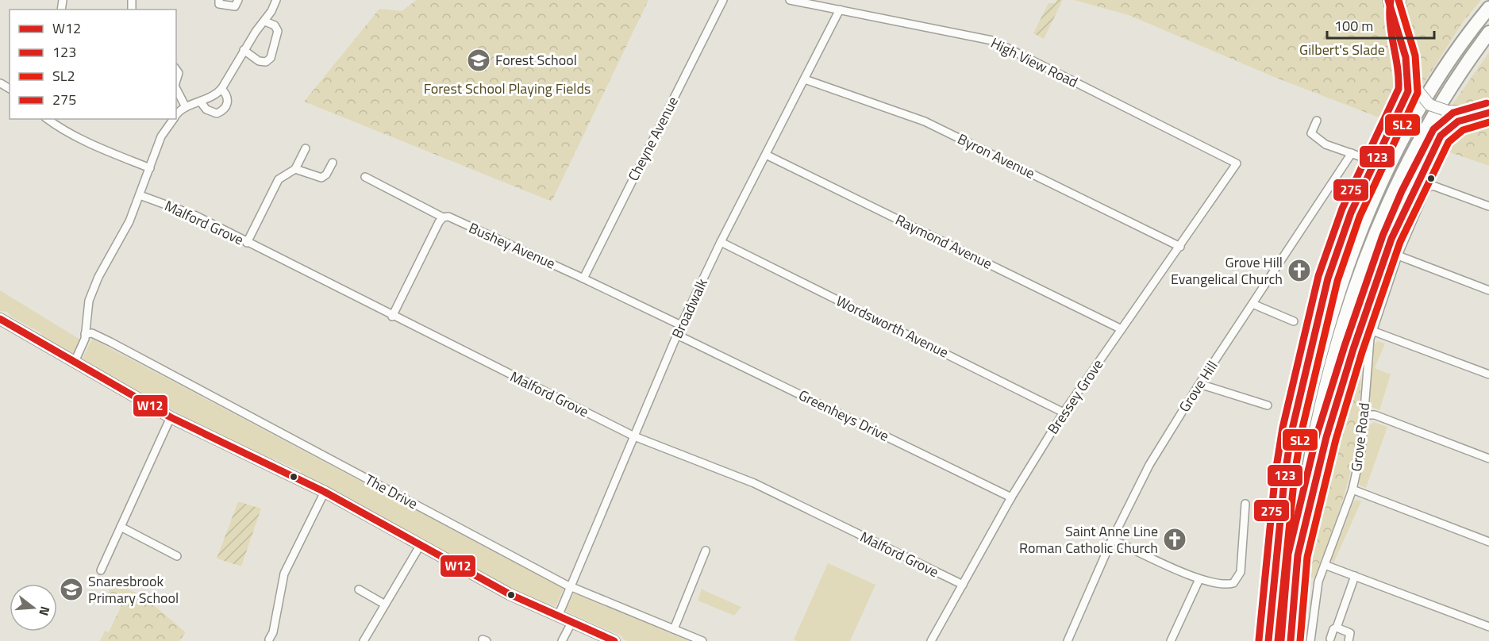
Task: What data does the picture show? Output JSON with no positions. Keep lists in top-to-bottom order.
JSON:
{
  "streets": {
    "street": [
      "High View Road",
      "Cheyne Avenue",
      "Byron Avenue",
      "Malford Grove",
      "Raymond Avenue",
      "Bushey Avenue",
      "Broadwalk",
      "Wordsworth Avenue",
      "Grove Hill",
      "Bressey Grove",
      "Greenheys Drive",
      "Grove Road",
      "The Drive"
    ]
  },
  "crossings": [
    ["High View Road", "Broadwalk"],
    ["High View Road", "Bressey Grove"],
    ["Cheyne Avenue", "Bushey Avenue"],
    ["Byron Avenue", "Broadwalk"],
    ["Byron Avenue", "Bressey Grove"],
    ["Malford Grove", "Broadwalk"],
    ["Malford Grove", "Bressey Grove"],
    ["Raymond Avenue", "Broadwalk"],
    ["Raymond Avenue", "Bressey Grove"],
    ["Bushey Avenue", "Broadwalk"],
    ["Broadwalk", "Wordsworth Avenue"],
    ["Broadwalk", "Greenheys Drive"],
    ["Broadwalk", "The Drive"],
    ["Wordsworth Avenue", "Bressey Grove"],
    ["Bressey Grove", "Greenheys Drive"]
  ],
  "parks": ["Gilbert's Slade", "Forest School Playing Fields"],
  "places": {
    "school or university": ["Forest School", "Snaresbrook Primary School"],
    "church": ["Grove Hill Evangelical Church", "Saint Anne Line Roman Catholic Church"]
  },
  "lines": [
    "transit line 123",
    "transit line SL2",
    "transit line 275",
    "transit line W12"
  ],
  "legend": [
    "W12",
    "123",
    "SL2",
    "275"
  ],
  "scale_bar": "100 m",
  "north": "right"
}
